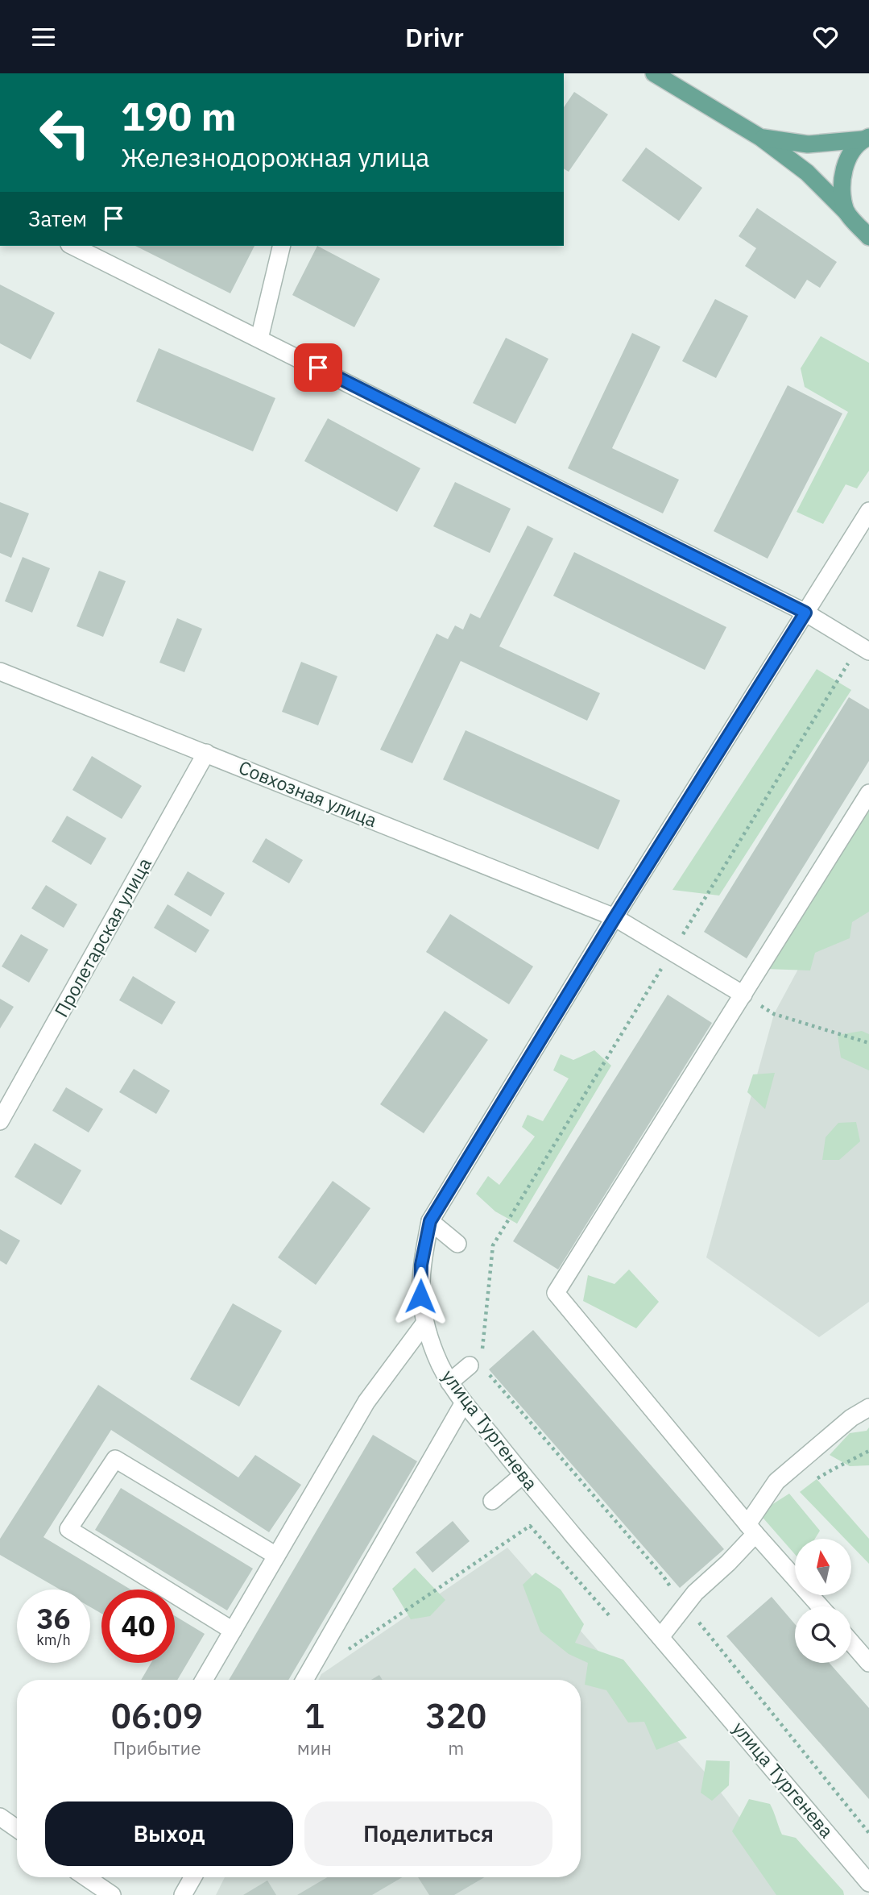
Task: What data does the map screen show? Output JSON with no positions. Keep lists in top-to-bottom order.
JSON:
{
  "streets": {
    "street": ["Совхозная улица", "Пролетарская улица", "улица Тургенева"]
  },
  "crossings": [
    ["Совхозная улица", "Пролетарская улица"],
    ["Совхозная улица", "улица Тургенева"]
  ],
  "north": "top",
  "page": {
    "header": "Drivr",
    "turn": ["190 m", "Железнодорожная улица"],
    "then": "Затем",
    "speed": "36 km/h",
    "limit": "40",
    "eta": [
      "06:09",
      "Прибытие",
      "1",
      "мин",
      "320",
      "m"
    ],
    "buttons": ["Выход", "Поделиться"]
  }
}
